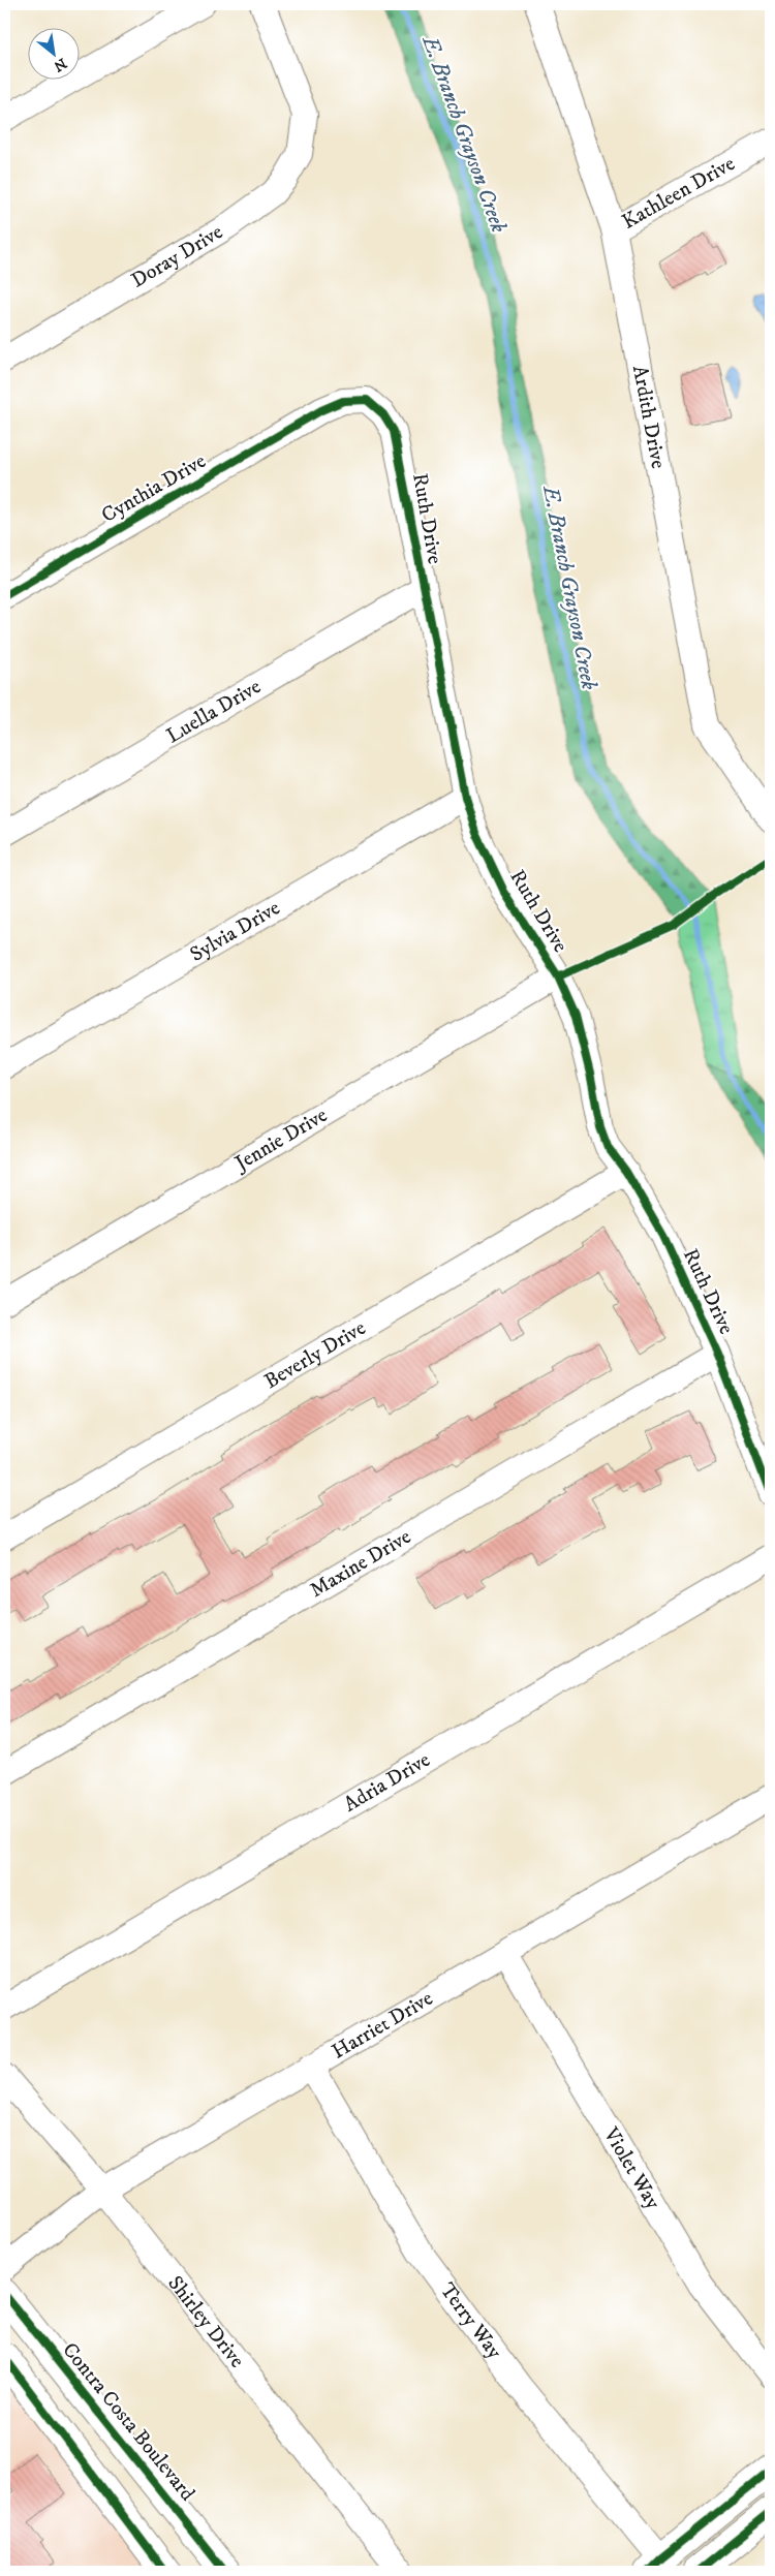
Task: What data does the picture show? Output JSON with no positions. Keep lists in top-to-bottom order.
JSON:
{
  "streets": {
    "main road": ["Contra Costa Boulevard"],
    "street": [
      "Kathleen Drive",
      "Doray Drive",
      "Ardith Drive",
      "Cynthia Drive",
      "Ruth Drive",
      "Luella Drive",
      "Sylvia Drive",
      "Jennie Drive",
      "Beverly Drive",
      "Maxine Drive",
      "Adria Drive",
      "Harriet Drive",
      "Violet Way",
      "Shirley Drive",
      "Terry Way"
    ]
  },
  "crossings": [
    ["Kathleen Drive", "Ardith Drive"],
    ["Cynthia Drive", "Ruth Drive"],
    ["Ruth Drive", "Luella Drive"],
    ["Ruth Drive", "Sylvia Drive"],
    ["Ruth Drive", "Jennie Drive"],
    ["Ruth Drive", "Beverly Drive"],
    ["Ruth Drive", "Maxine Drive"],
    ["Harriet Drive", "Violet Way"],
    ["Harriet Drive", "Shirley Drive"],
    ["Harriet Drive", "Terry Way"]
  ],
  "water": ["E. Branch Grayson Creek"],
  "north": "bottom right"
}
